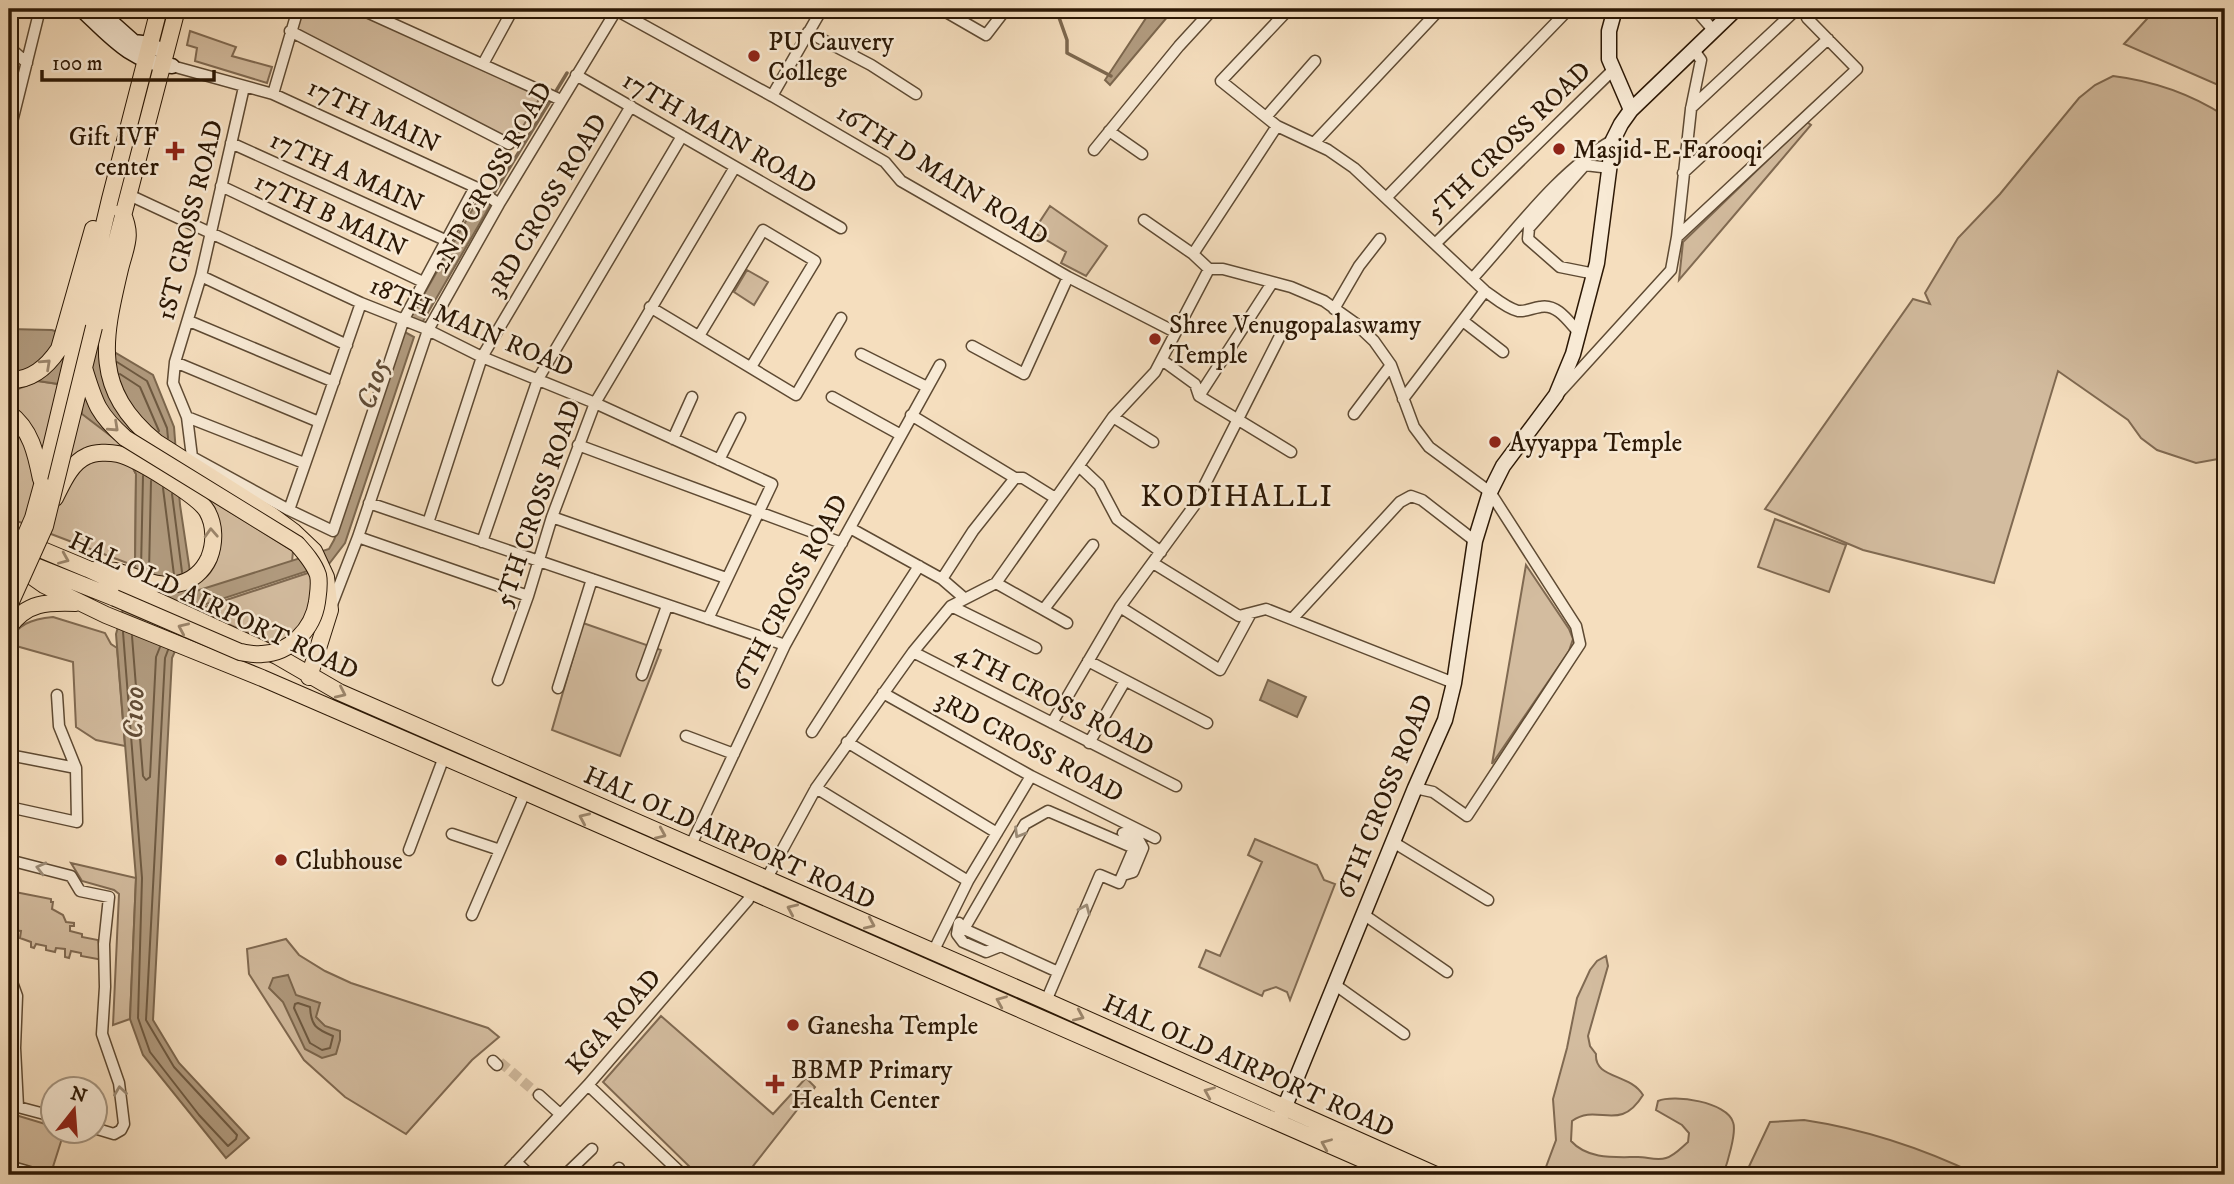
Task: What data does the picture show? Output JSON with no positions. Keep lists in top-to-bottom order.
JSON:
{
  "streets": {
    "main road": ["HAL OLD AIRPORT ROAD"],
    "street": [
      "17TH MAIN",
      "17TH MAIN ROAD",
      "5TH CROSS ROAD",
      "17TH A MAIN",
      "16TH D MAIN ROAD",
      "2ND CROSS ROAD",
      "3RD CROSS ROAD",
      "17TH B MAIN",
      "1ST CROSS ROAD",
      "18TH MAIN ROAD",
      "6TH CROSS ROAD",
      "4TH CROSS ROAD",
      "KGA ROAD"
    ]
  },
  "crossings": [
    ["17TH MAIN", "1ST CROSS ROAD"],
    ["17TH MAIN ROAD", "5TH CROSS ROAD"],
    ["17TH MAIN ROAD", "2ND CROSS ROAD"],
    ["17TH MAIN ROAD", "3RD CROSS ROAD"],
    ["5TH CROSS ROAD", "18TH MAIN ROAD"],
    ["17TH A MAIN", "1ST CROSS ROAD"],
    ["16TH D MAIN ROAD", "2ND CROSS ROAD"],
    ["2ND CROSS ROAD", "18TH MAIN ROAD"],
    ["3RD CROSS ROAD", "18TH MAIN ROAD"],
    ["17TH B MAIN", "1ST CROSS ROAD"],
    ["1ST CROSS ROAD", "18TH MAIN ROAD"],
    ["6TH CROSS ROAD", "HAL OLD AIRPORT ROAD"],
    ["HAL OLD AIRPORT ROAD", "KGA ROAD"]
  ],
  "districts": ["KODIHALLI"],
  "water": ["C105", "C100"],
  "places": {
    "other": [
      "PU Cauvery College",
      "Masjid-E-Farooqi",
      "Shree Venugopalaswamy Temple",
      "Ayyappa Temple",
      "Clubhouse",
      "Ganesha Temple"
    ],
    "health": ["Gift IVF center", "BBMP Primary Health Center"]
  },
  "scale_bar": "100 m",
  "north": "top"
}
